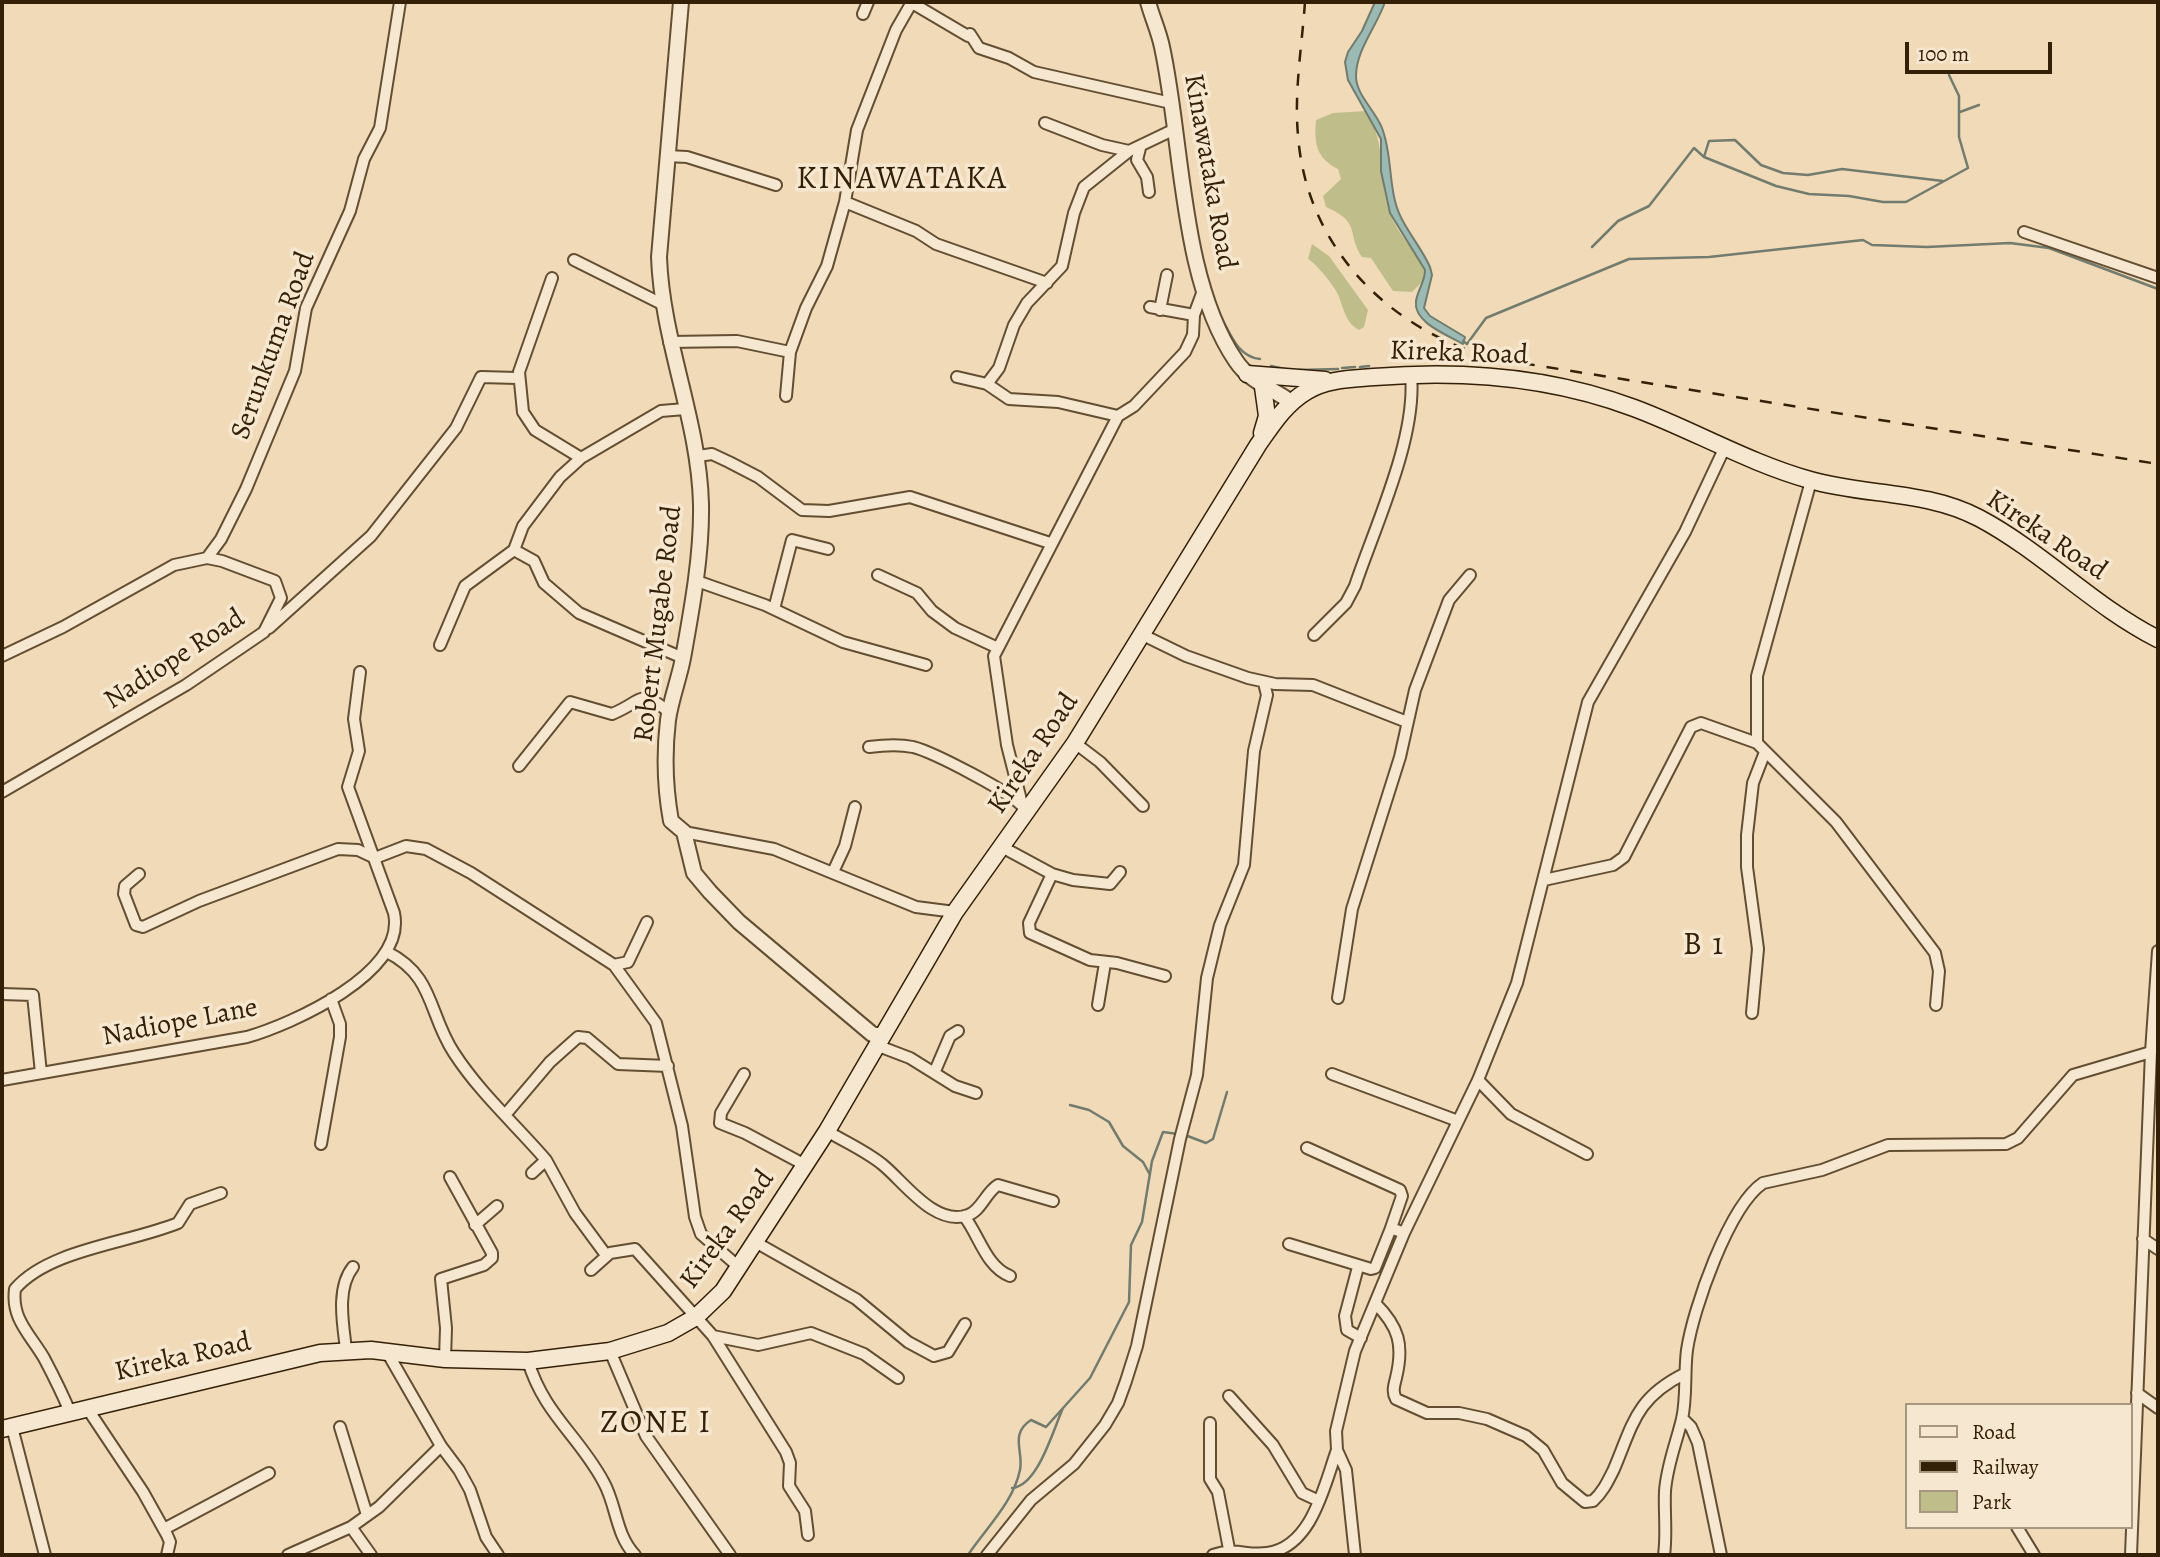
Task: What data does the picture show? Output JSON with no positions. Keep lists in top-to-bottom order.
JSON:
{
  "streets": {
    "main road": ["Kireka Road"],
    "street": [
      "Kinawataka Road",
      "Serunkuma Road",
      "Robert Mugabe Road",
      "Nadiope Road",
      "Nadiope Lane"
    ]
  },
  "crossings": [
    ["Kinawataka Road", "Kireka Road"],
    ["Serunkuma Road", "Nadiope Road"],
    ["Kireka Road", "Robert Mugabe Road"]
  ],
  "districts": ["KINAWATAKA", "B 1", "ZONE I"],
  "legend": ["Road", "Railway", "Park"],
  "scale_bar": "100 m"
}
